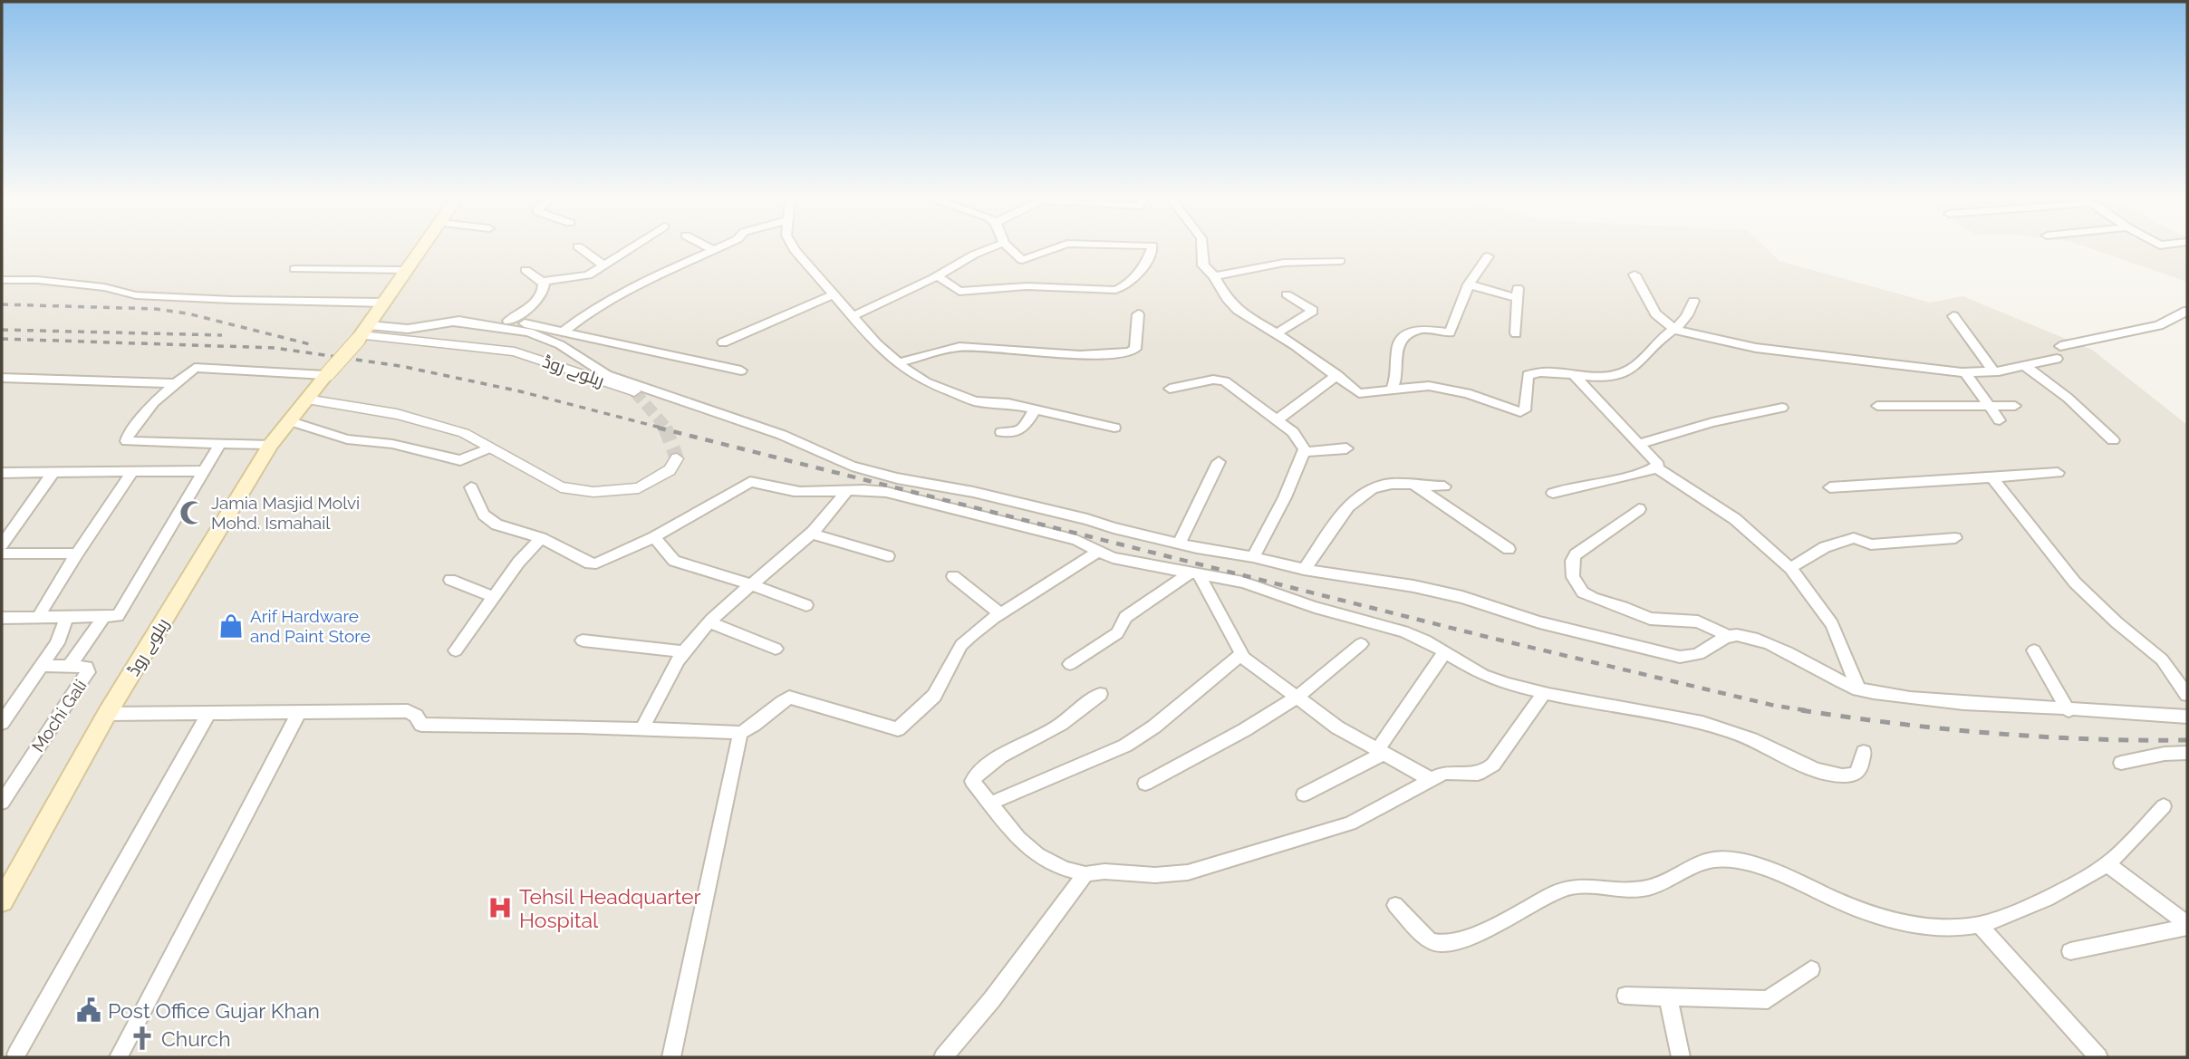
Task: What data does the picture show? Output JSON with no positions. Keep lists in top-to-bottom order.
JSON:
{
  "streets": {
    "main road": ["ریلوے روڈ"],
    "street": ["Mochi Gali"]
  },
  "places": {
    "mosque": ["Jamia Masjid Molvi Mohd. Ismahail"],
    "shop": ["Arif Hardware and Paint Store"],
    "hospital": ["Tehsil Headquarter Hospital"],
    "public building": ["Post Office Gujar Khan"],
    "church": ["Church"]
  }
}
